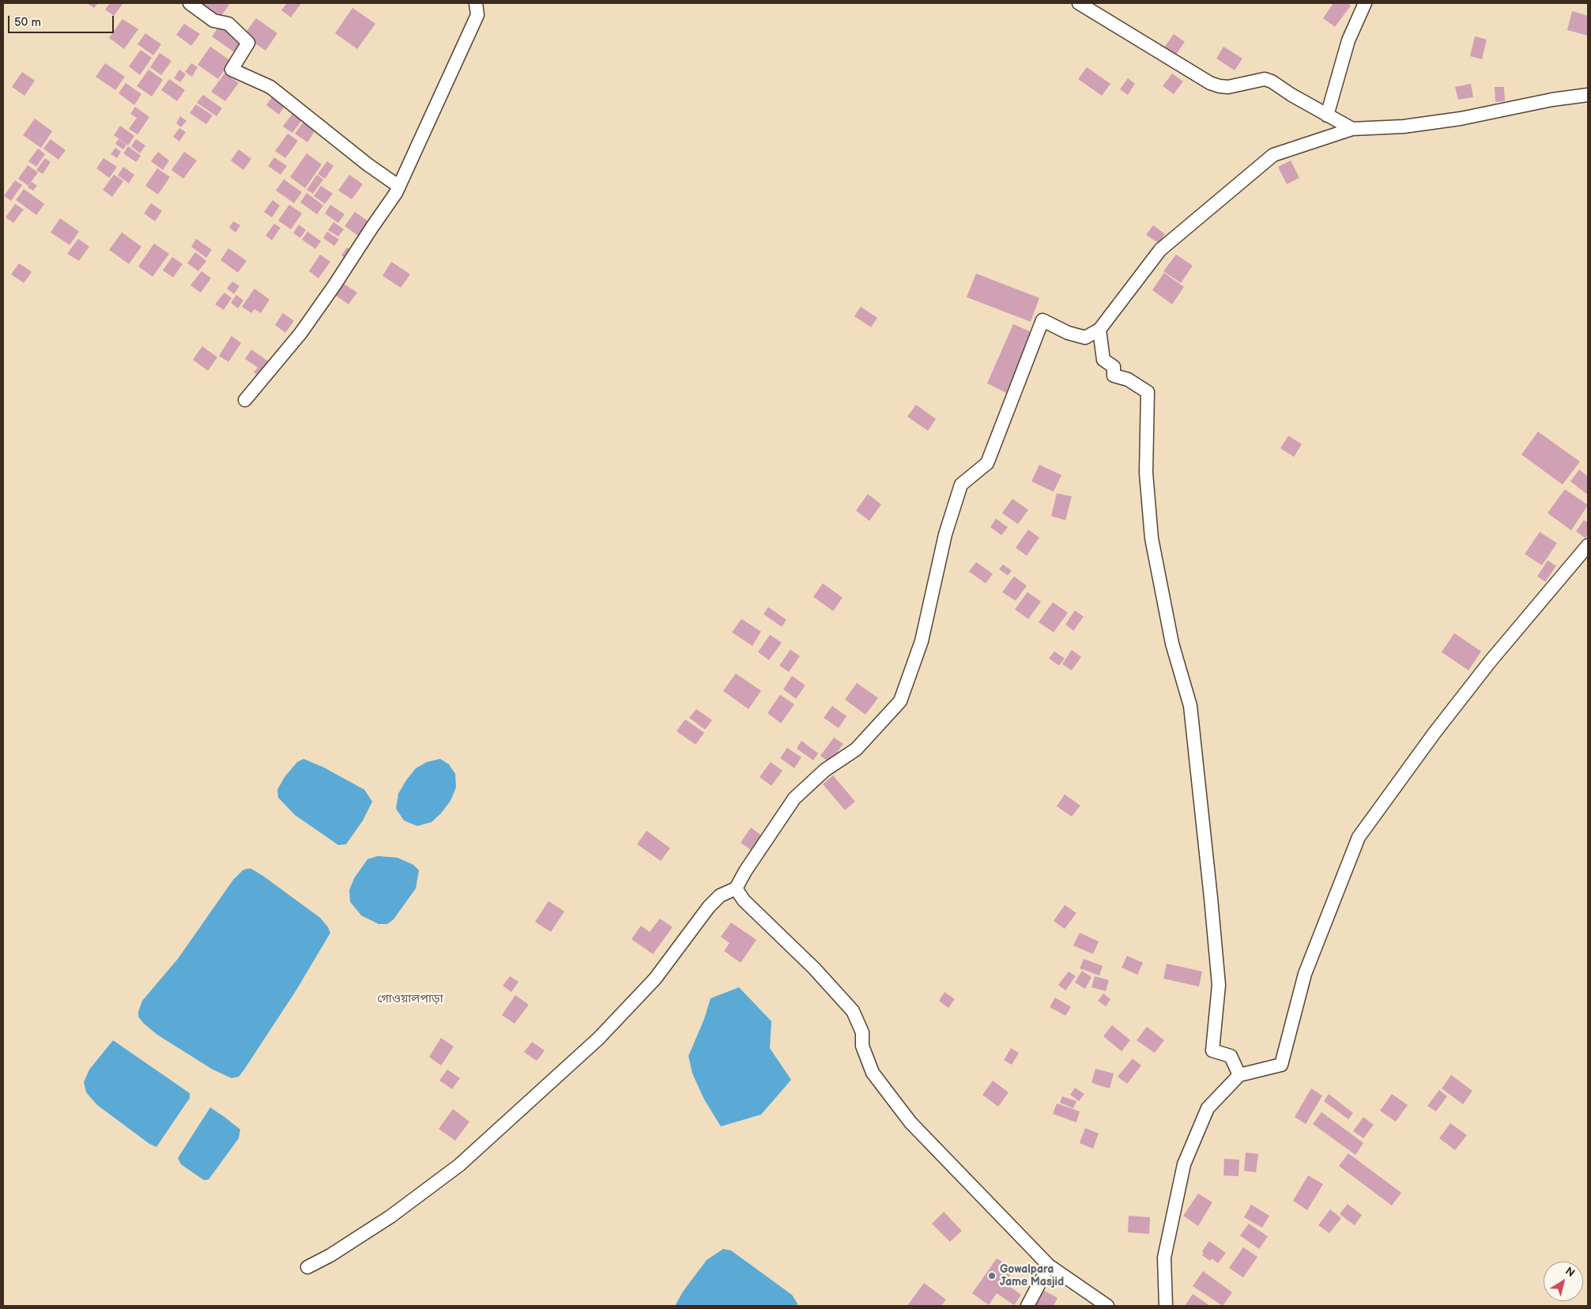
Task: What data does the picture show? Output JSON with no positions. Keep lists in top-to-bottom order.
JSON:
{
  "districts": ["গোওয়ালপাড়া"],
  "places": ["Gowalpara Jame Masjid"],
  "scale_bar": "50 m",
  "north": "top right"
}
